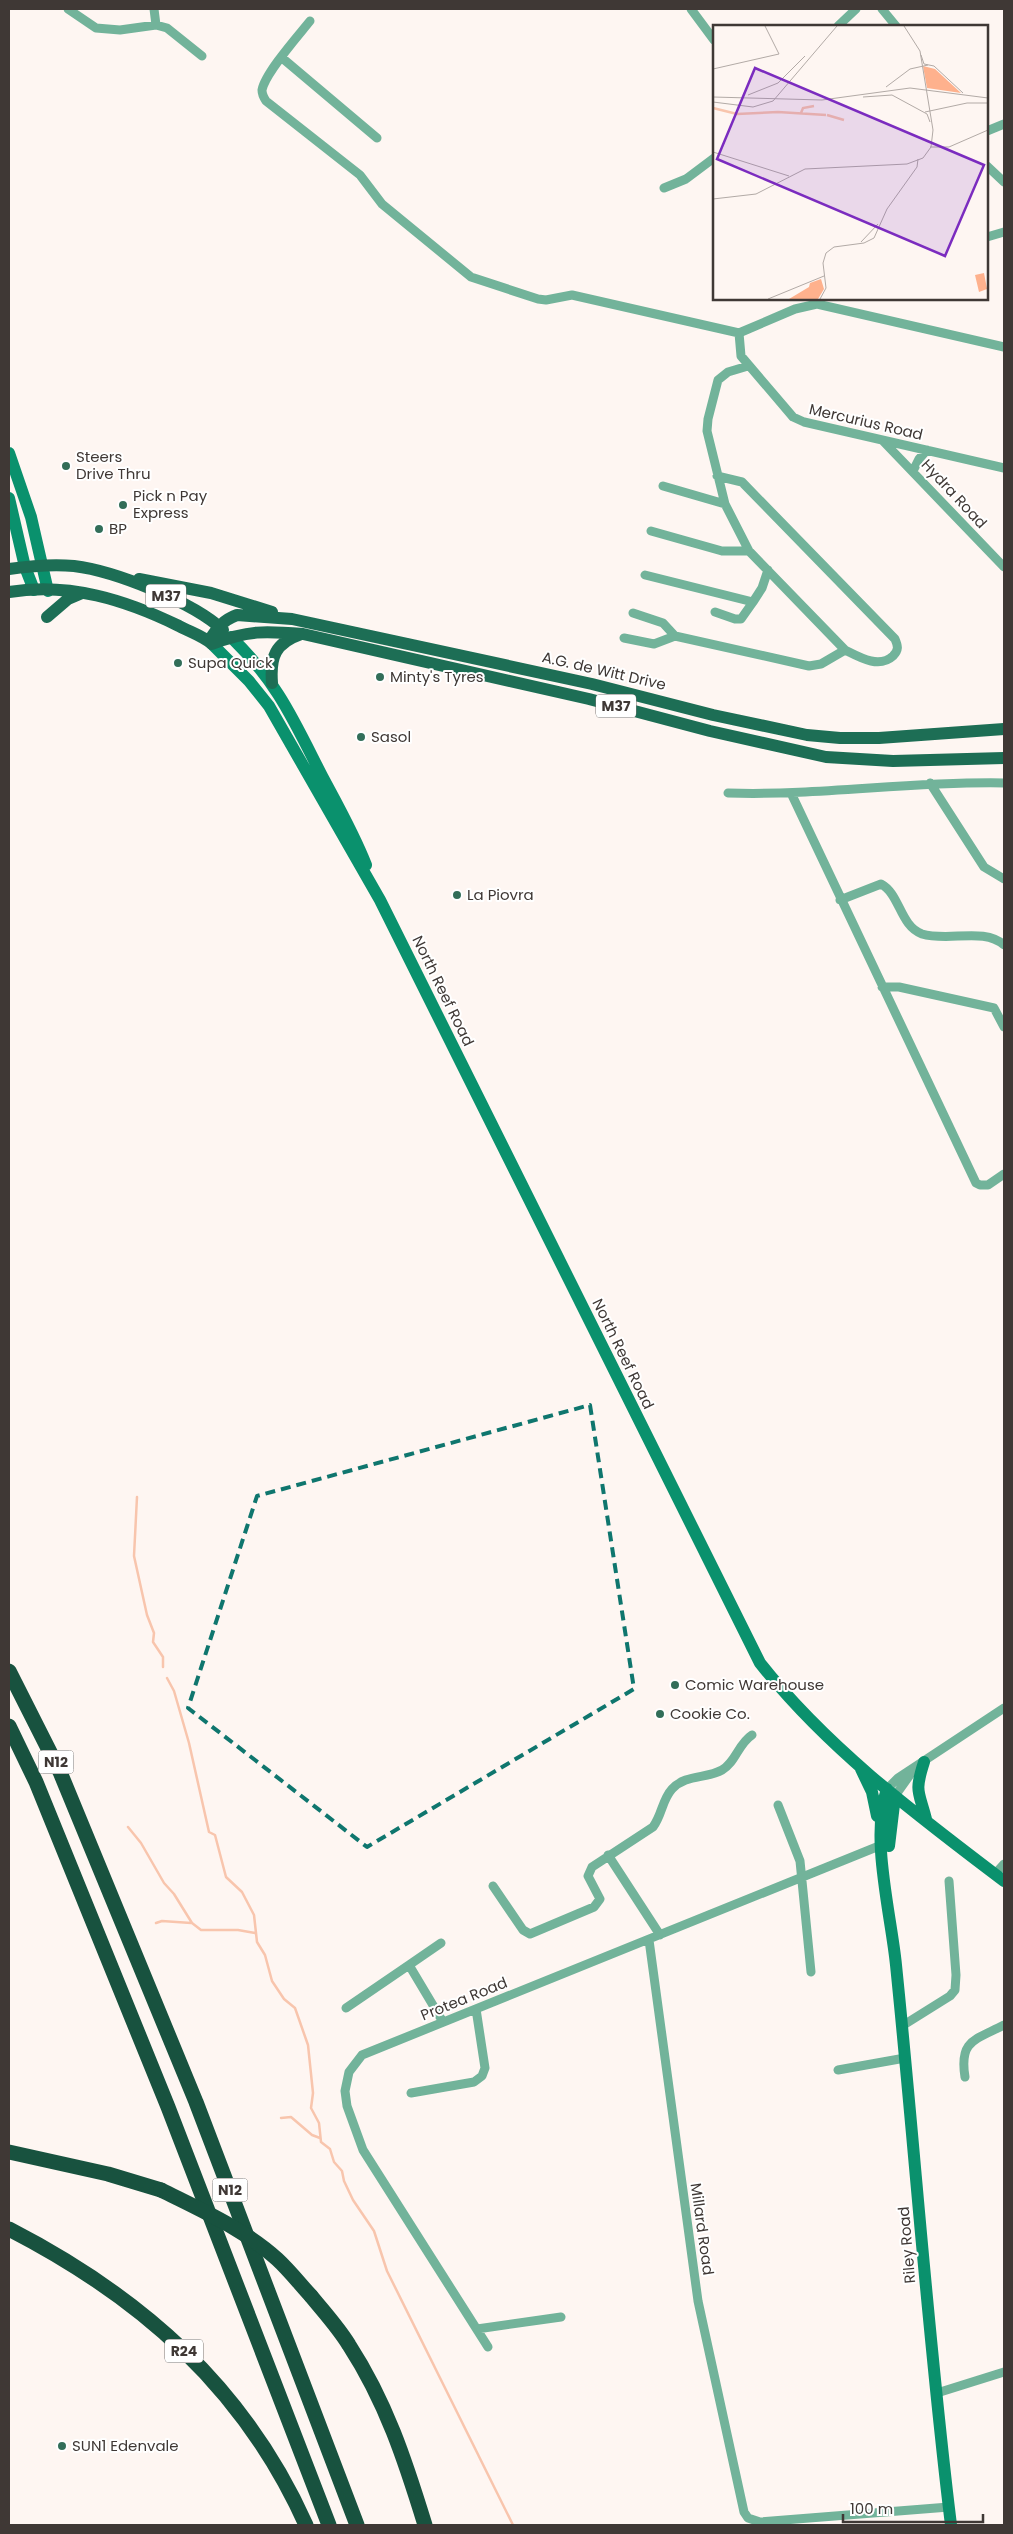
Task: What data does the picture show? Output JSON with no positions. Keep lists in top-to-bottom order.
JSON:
{
  "streets": {
    "highway": ["N12", "R24"],
    "main road": [
      "M37",
      "A.G. de Witt Drive",
      "North Reef Road",
      "Riley Road"
    ],
    "street": [
      "Mercurius Road",
      "Hydra Road",
      "Protea Road",
      "Millard Road"
    ]
  },
  "crossings": [
    ["Mercurius Road", "Hydra Road"],
    ["M37", "A.G. de Witt Drive"],
    ["M37", "North Reef Road"],
    ["A.G. de Witt Drive", "North Reef Road"],
    ["North Reef Road", "Riley Road"],
    ["Protea Road", "Millard Road"],
    ["Protea Road", "Riley Road"],
    ["Millard Road", "Riley Road"]
  ],
  "places": [
    "Steers Drive Thru",
    "Pick n Pay Express",
    "BP",
    "Supa Quick",
    "Minty's Tyres",
    "Sasol",
    "La Piovra",
    "Comic Warehouse",
    "Cookie Co.",
    "SUN1 Edenvale"
  ],
  "scale_bar": "100 m"
}
